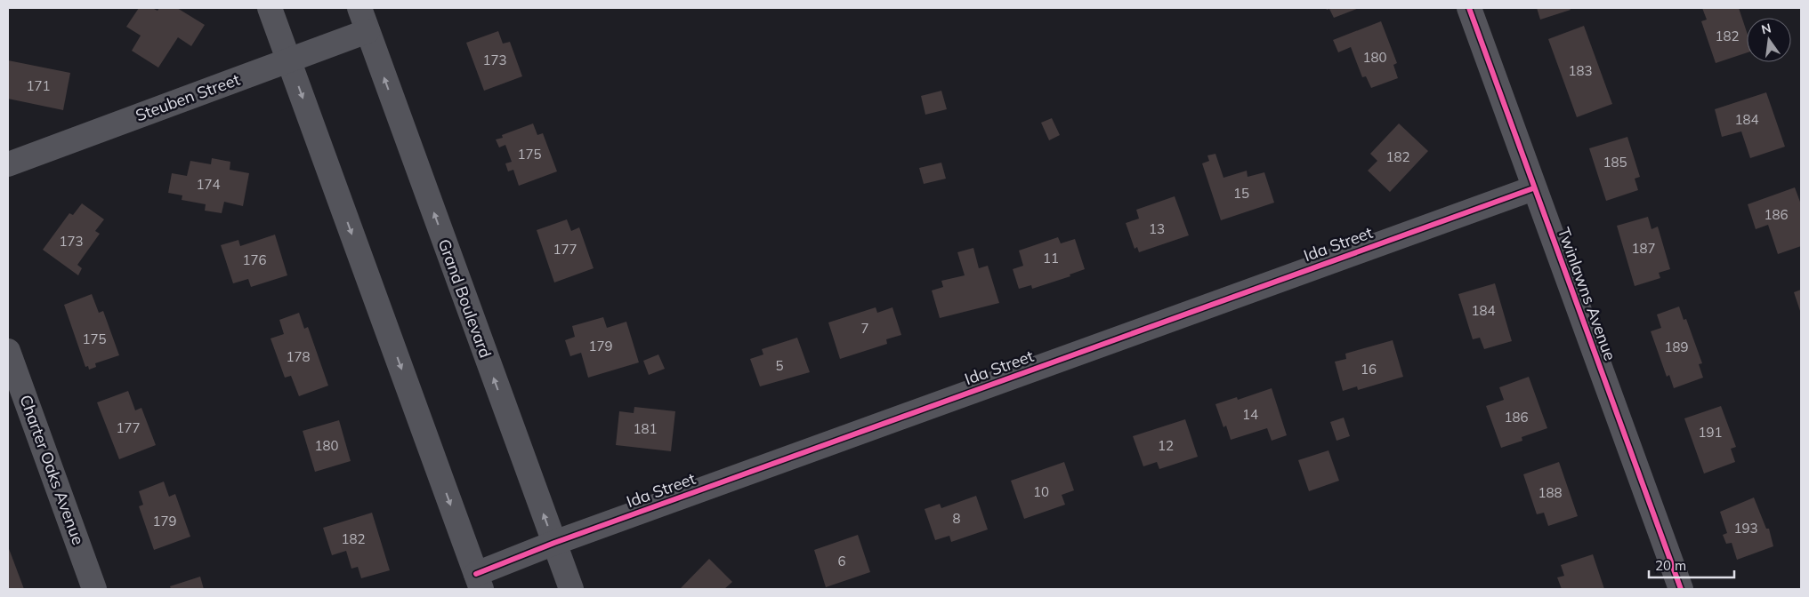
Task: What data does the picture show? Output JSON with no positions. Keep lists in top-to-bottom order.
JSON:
{
  "streets": {
    "street": [
      "Steuben Street",
      "Ida Street",
      "Twinlawns Avenue",
      "Grand Boulevard",
      "Charter Oaks Avenue"
    ]
  },
  "crossings": [
    ["Steuben Street", "Grand Boulevard"],
    ["Ida Street", "Twinlawns Avenue"],
    ["Ida Street", "Grand Boulevard"]
  ],
  "house_numbers": [
    "182",
    "180",
    "173",
    "183",
    "171",
    "184",
    "175",
    "182",
    "185",
    "174",
    "15",
    "186",
    "13",
    "173",
    "187",
    "177",
    "11",
    "176",
    "184",
    "7",
    "175",
    "179",
    "189",
    "178",
    "5",
    "16",
    "14",
    "186",
    "177",
    "181",
    "191",
    "180",
    "12",
    "10",
    "188",
    "8",
    "179",
    "193",
    "182",
    "6"
  ],
  "scale_bar": "20 m",
  "north": "top"
}
